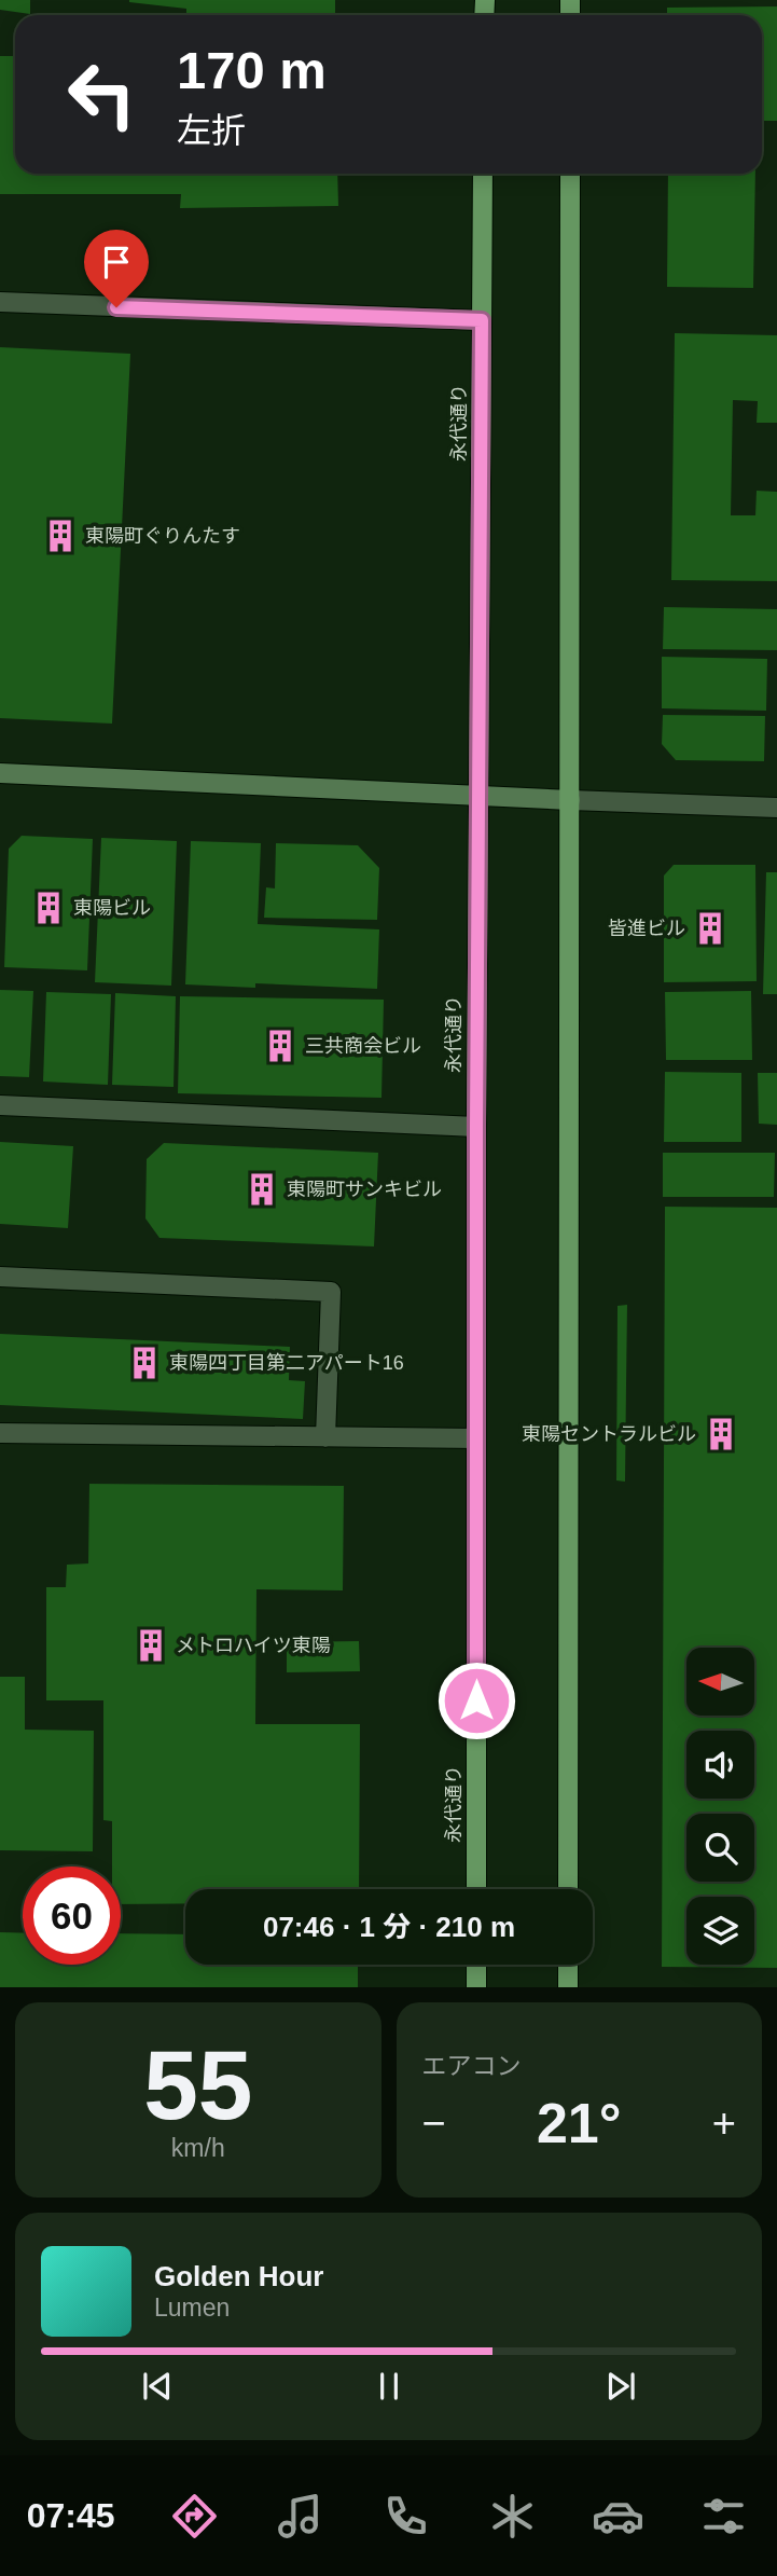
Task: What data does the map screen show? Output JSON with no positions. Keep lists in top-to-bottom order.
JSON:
{
  "streets": {
    "main road": ["永代通り"]
  },
  "places": {
    "building": [
      "東陽町ぐりんたす",
      "東陽ビル",
      "皆進ビル",
      "三共商会ビル",
      "東陽町サンキビル",
      "東陽四丁目第二アパート16",
      "東陽セントラルビル",
      "メトロハイツ東陽"
    ]
  },
  "north": "left",
  "page": {
    "turn": ["170 m", "左折"],
    "limit": "60",
    "trip": "07:46 · 1 分 · 210 m",
    "tile": [
      ["55", "km/h"],
      "エアコン"
    ],
    "heat": ["−", "21°", "+"],
    "song": ["Golden Hour", "Lumen"],
    "tabs": "07:45"
  }
}
